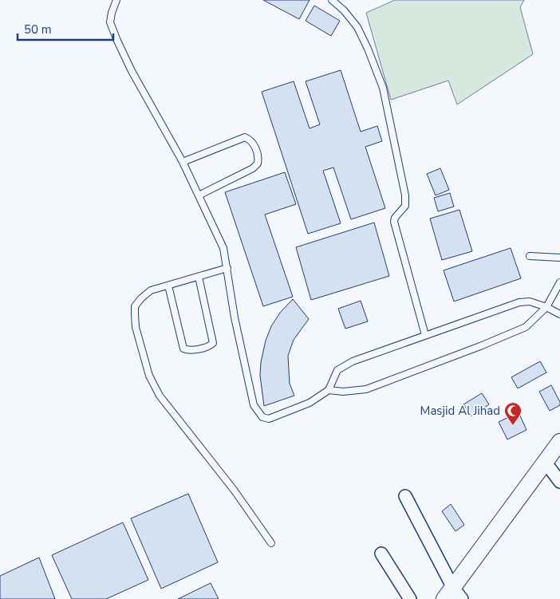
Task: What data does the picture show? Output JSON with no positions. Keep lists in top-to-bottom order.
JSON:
{
  "places": {
    "mosque": ["Masjid Al Jihad"]
  },
  "scale_bar": "50 m"
}
